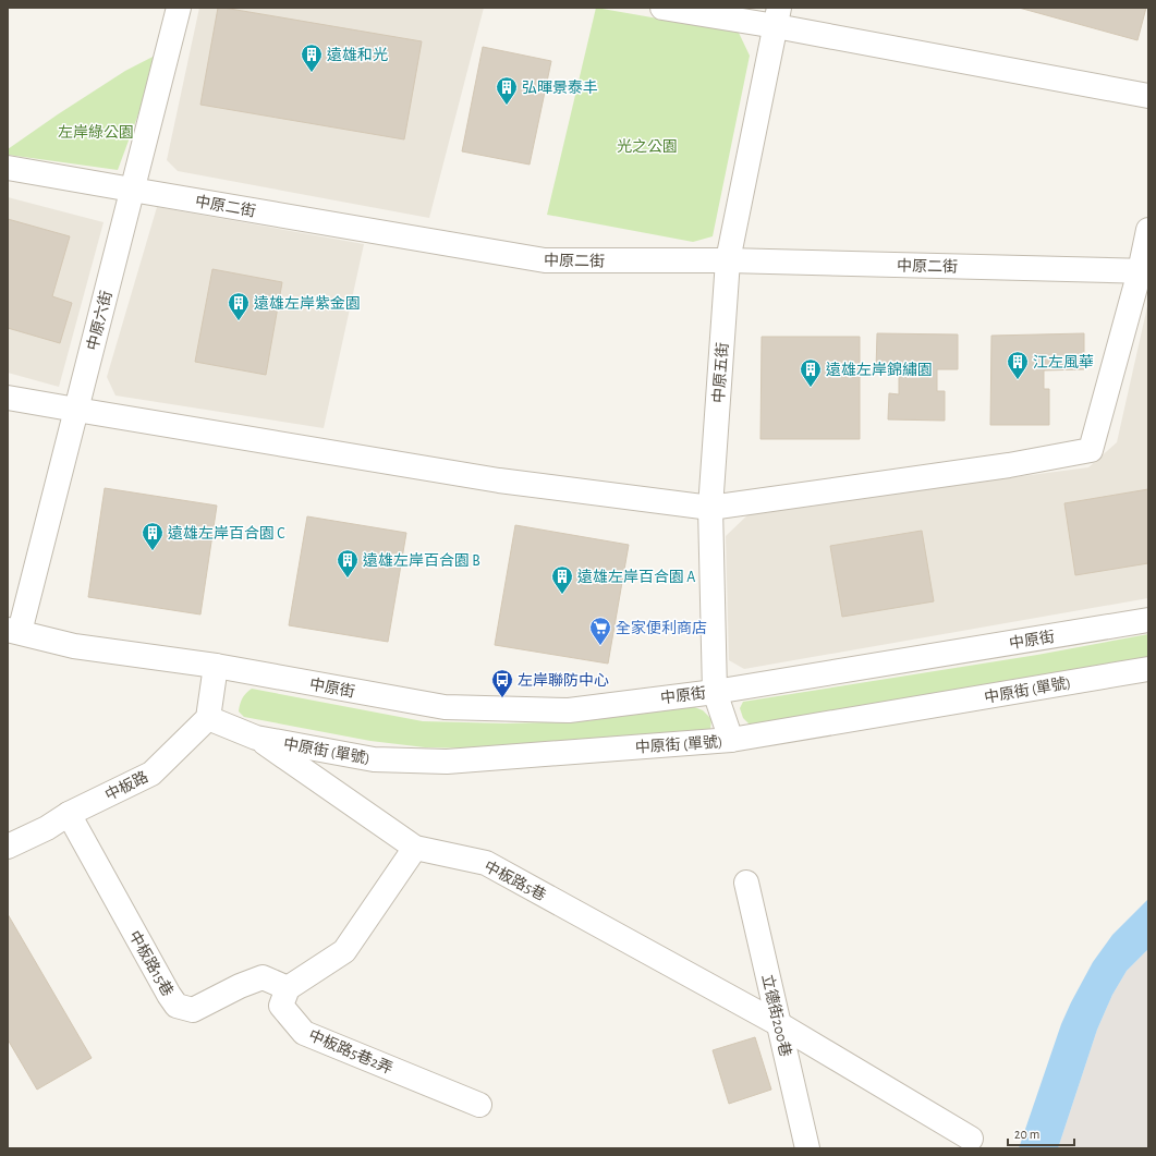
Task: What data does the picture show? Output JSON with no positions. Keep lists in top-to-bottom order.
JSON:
{
  "streets": {
    "street": [
      "中原二街",
      "中原六街",
      "中原五街",
      "中原街",
      "中原街 (單號)",
      "中板路",
      "中板路5巷",
      "中板路15巷",
      "立德街200巷",
      "中板路5巷2弄"
    ]
  },
  "crossings": [
    ["中原二街", "中原六街"],
    ["中原二街", "中原五街"],
    ["中原六街", "中原街"],
    ["中原五街", "中原街"],
    ["中原五街", "中原街 (單號)"],
    ["中原街 (單號)", "中板路"],
    ["中原街 (單號)", "中板路5巷"],
    ["中板路", "中板路15巷"],
    ["中板路5巷", "立德街200巷"],
    ["中板路15巷", "中板路5巷2弄"]
  ],
  "parks": ["左岸綠公園", "光之公園"],
  "places": {
    "building": [
      "遠雄和光",
      "弘暉景泰丰",
      "遠雄左岸紫金園",
      "江左風華",
      "遠雄左岸錦繡園",
      "遠雄左岸百合園 C",
      "遠雄左岸百合園 B",
      "遠雄左岸百合園 A"
    ],
    "supermarket": ["全家便利商店"],
    "bus stop": ["左岸聯防中心"]
  },
  "scale_bar": "20 m"
}
